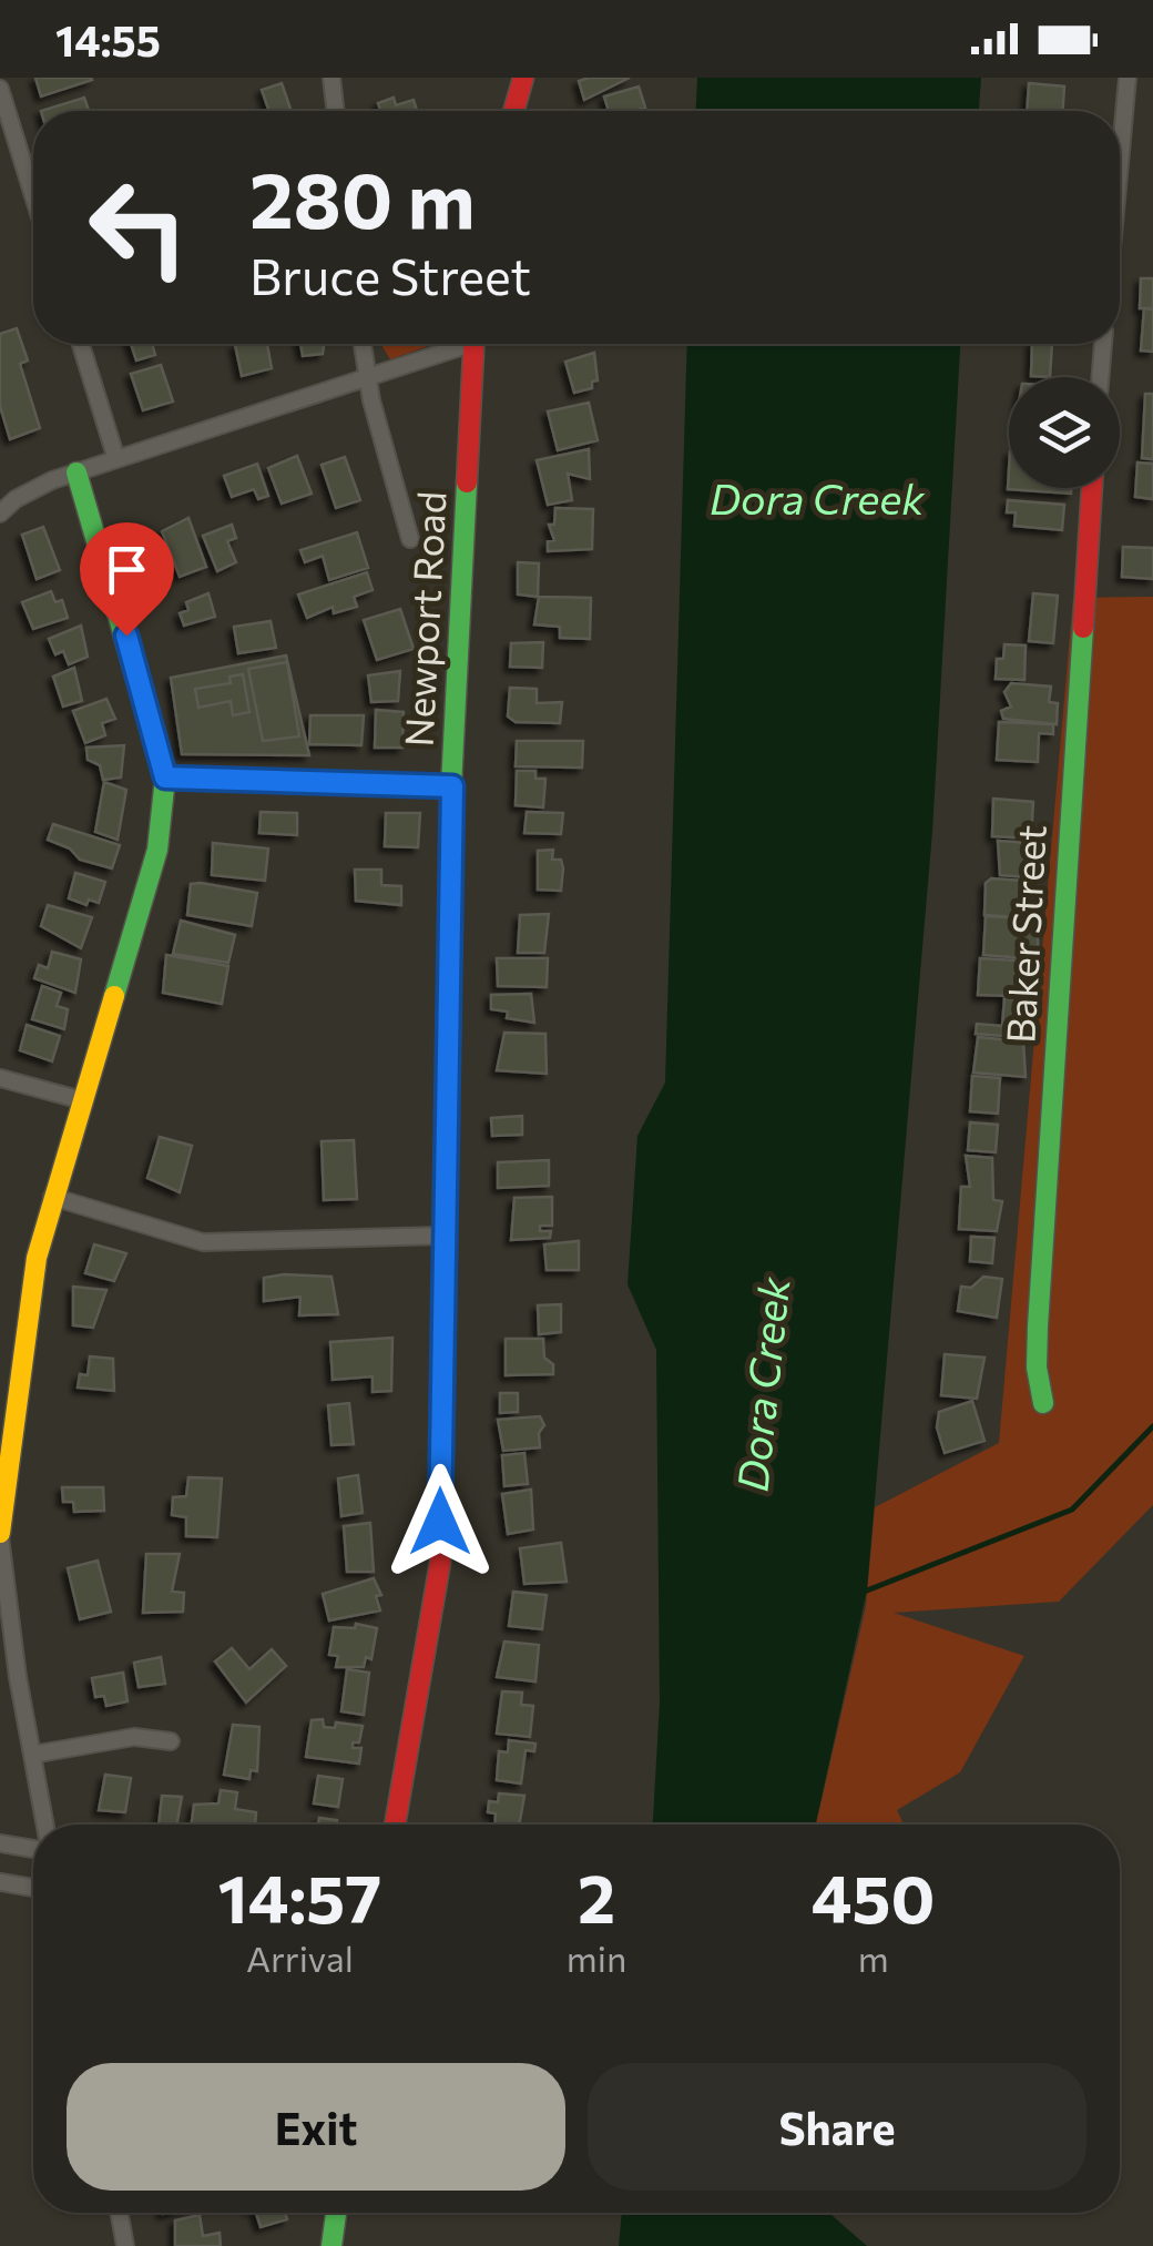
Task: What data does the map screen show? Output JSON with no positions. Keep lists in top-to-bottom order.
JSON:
{
  "streets": {
    "street": ["Newport Road", "Baker Street"]
  },
  "water": ["Dora Creek"],
  "page": {
    "status": "14:55",
    "turn": ["280 m", "Bruce Street"],
    "eta": [
      "14:57",
      "Arrival",
      "2",
      "min",
      "450",
      "m"
    ],
    "buttons": ["Exit", "Share"]
  }
}
